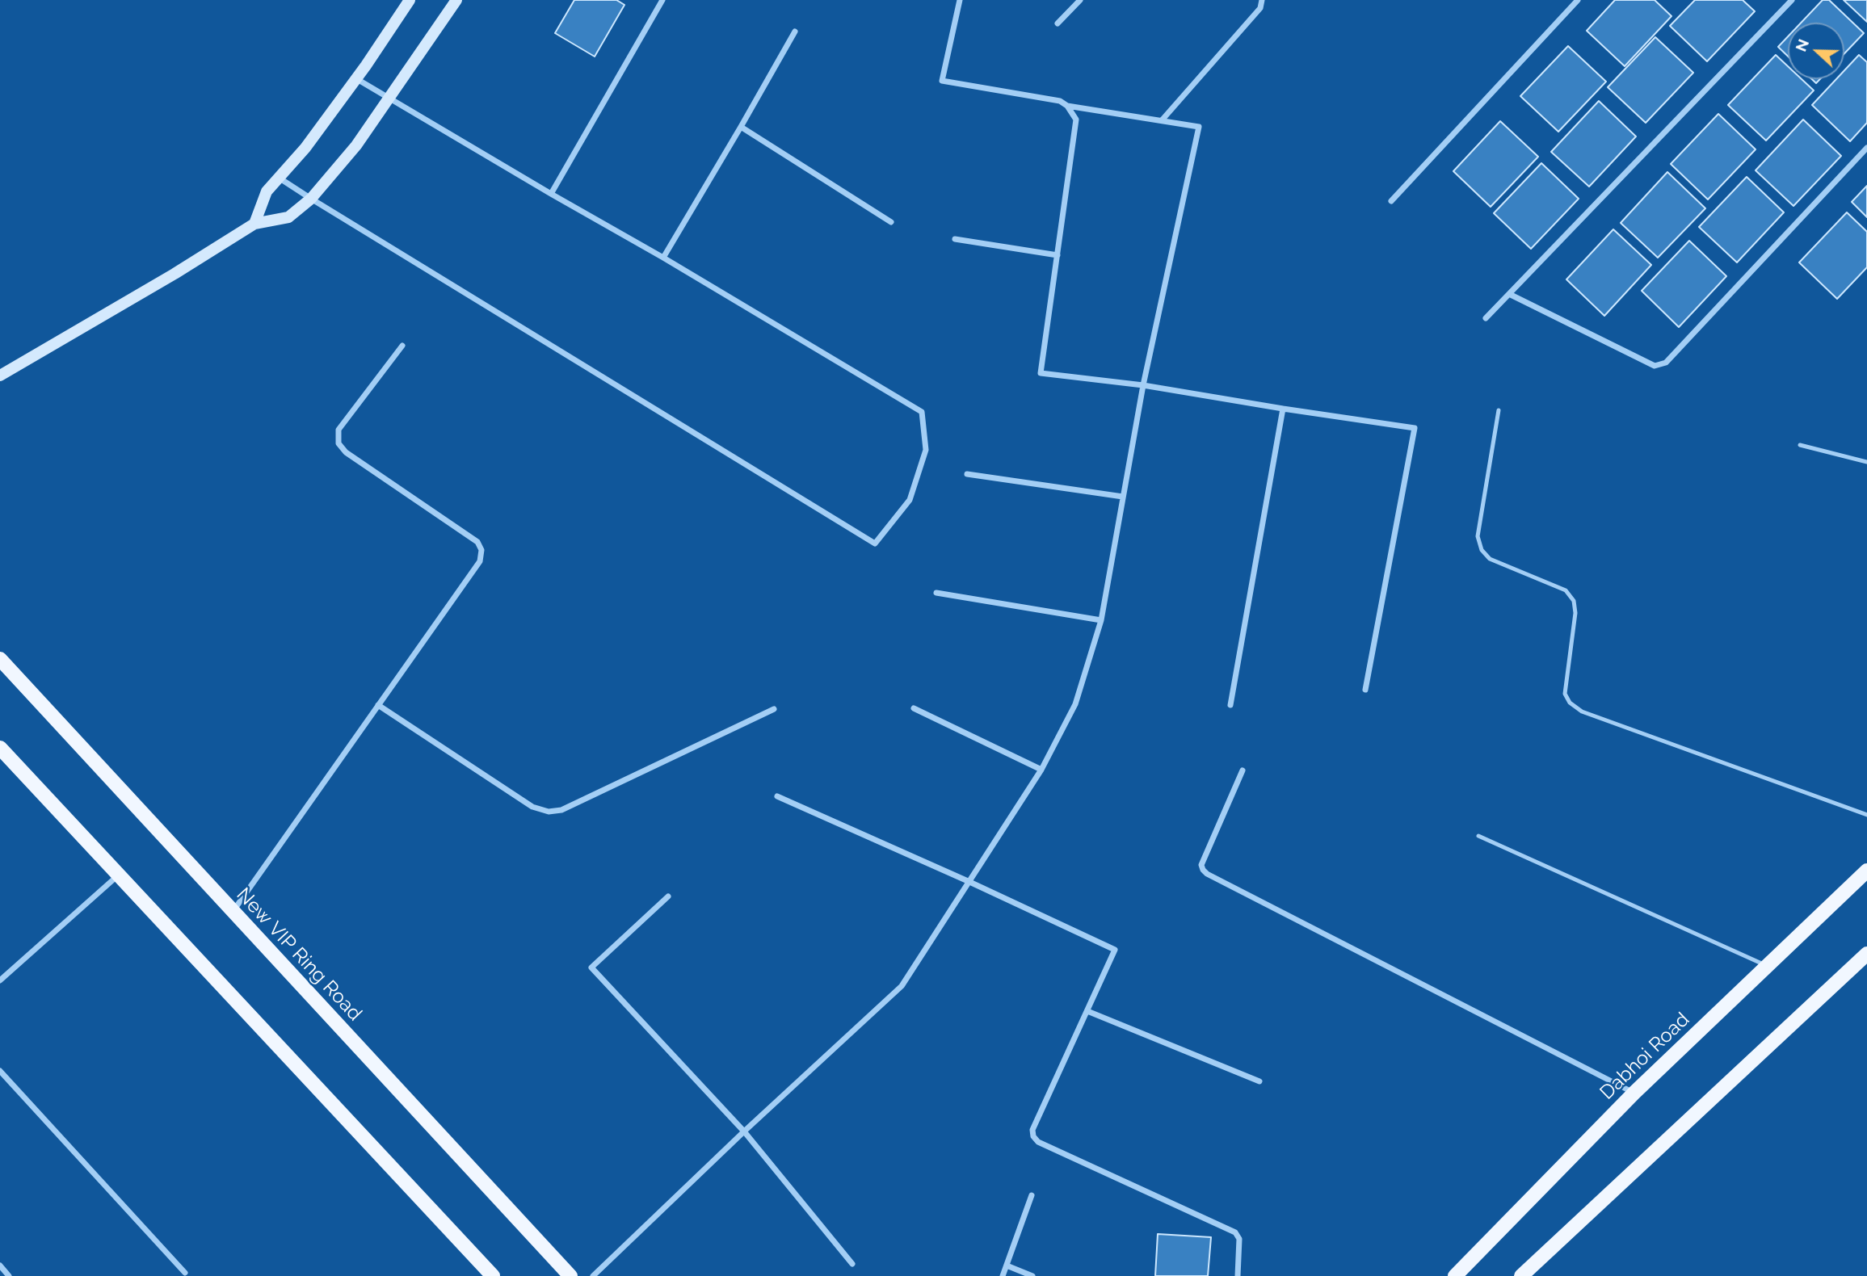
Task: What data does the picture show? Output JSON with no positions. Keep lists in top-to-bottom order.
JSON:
{
  "streets": {
    "main road": ["New VIP Ring Road", "Dabhoi Road"]
  },
  "north": "left"
}
